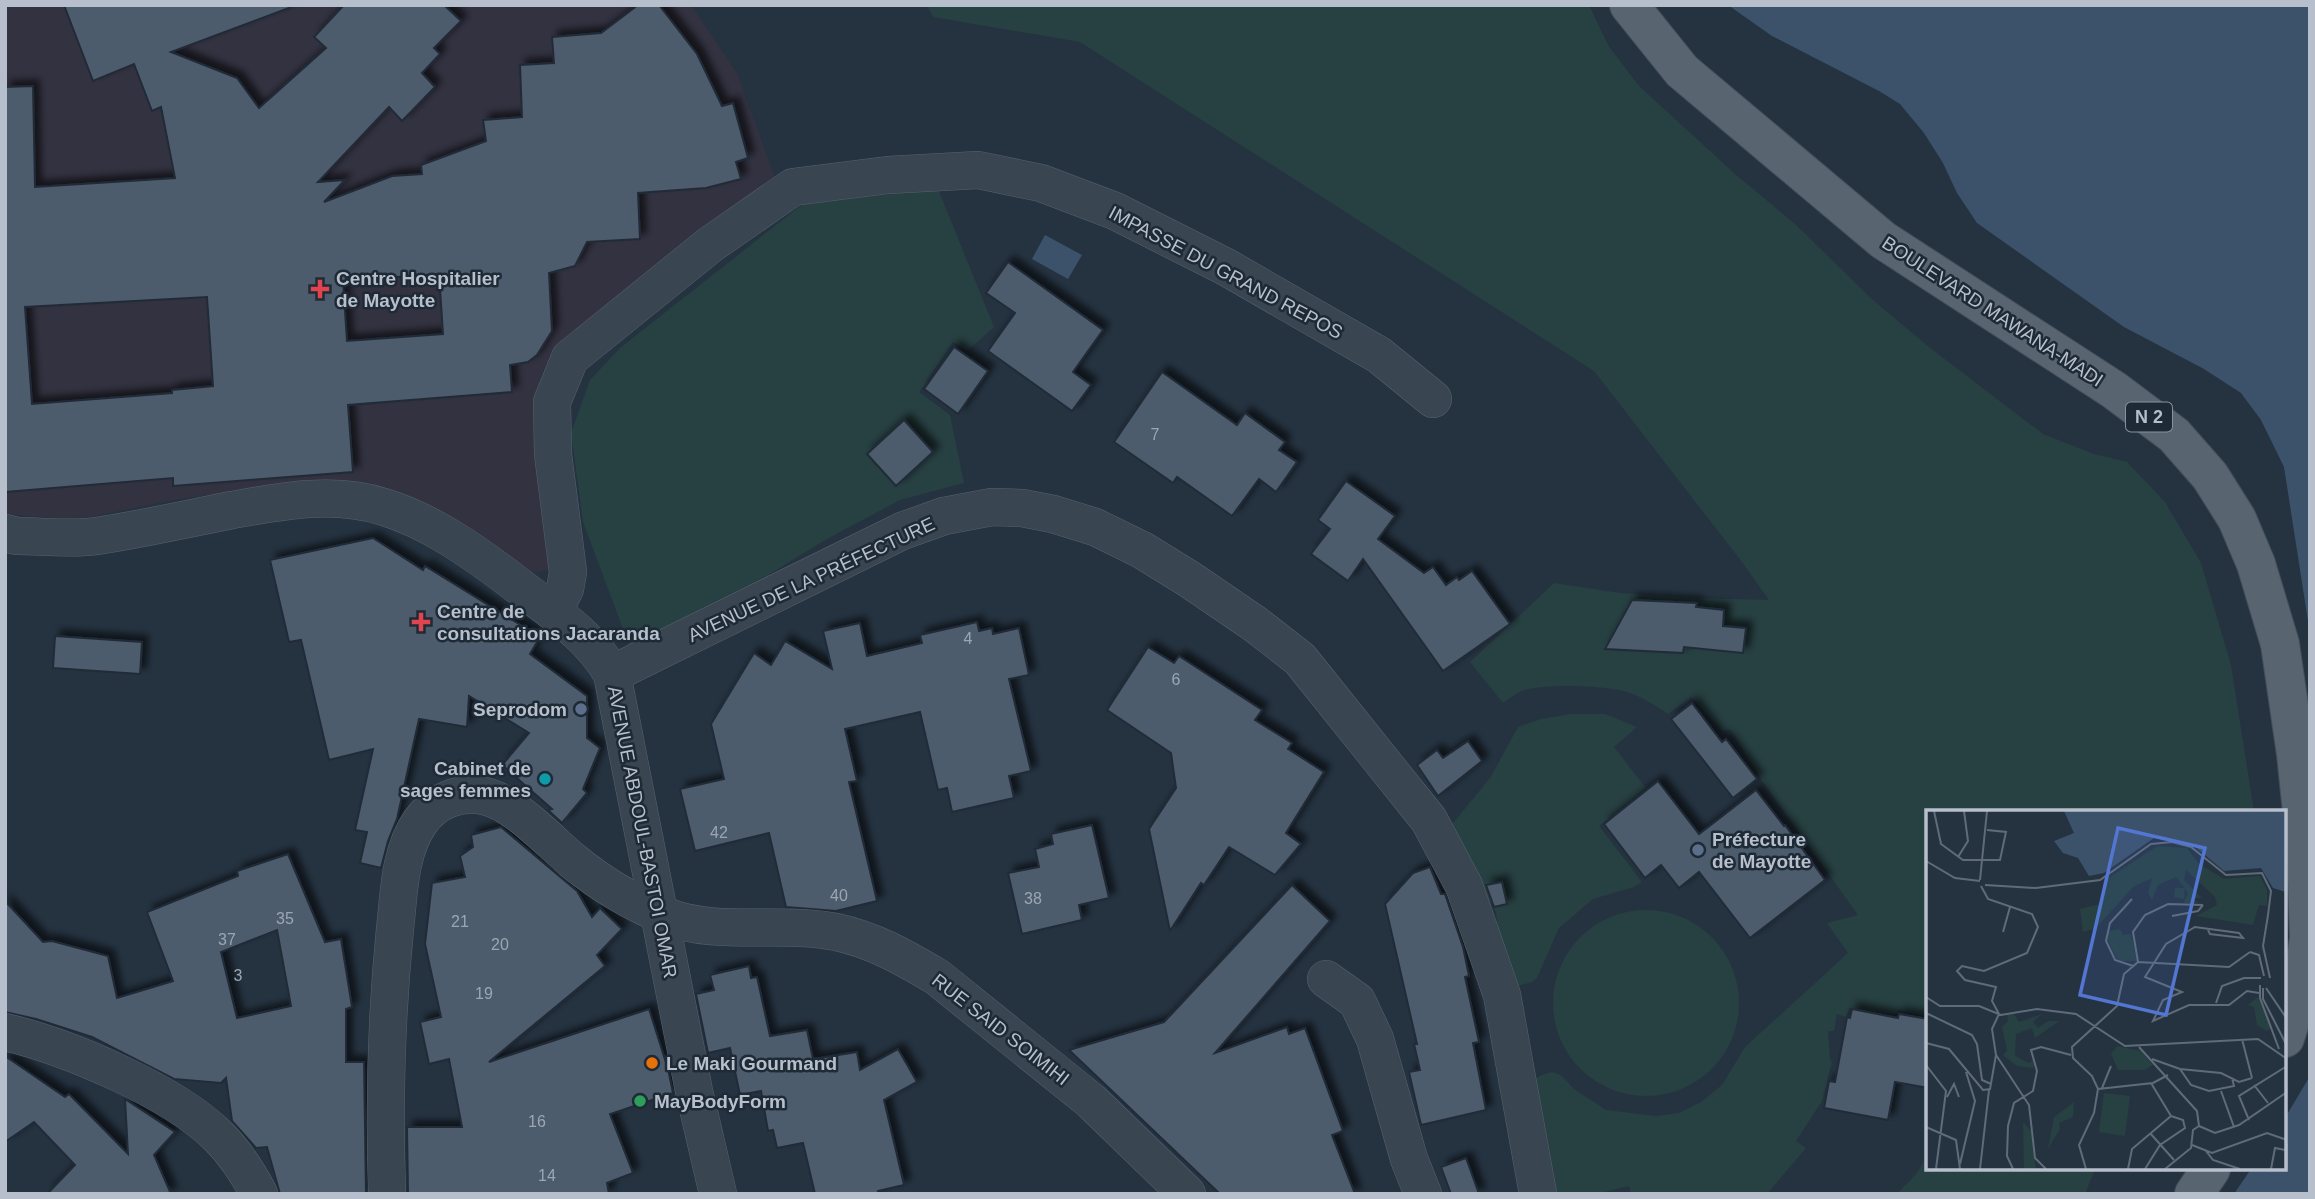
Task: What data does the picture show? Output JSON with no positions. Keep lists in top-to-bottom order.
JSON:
{
  "streets": {
    "main road": ["BOULEVARD MAWANA-MADI", "N 2"],
    "street": [
      "IMPASSE DU GRAND REPOS",
      "AVENUE DE LA PRÉFECTURE",
      "AVENUE ABDOUL-BASTOI OMAR",
      "RUE SAID SOIMIHI"
    ]
  },
  "crossings": [
    ["IMPASSE DU GRAND REPOS", "AVENUE ABDOUL-BASTOI OMAR"],
    ["AVENUE DE LA PRÉFECTURE", "AVENUE ABDOUL-BASTOI OMAR"],
    ["AVENUE ABDOUL-BASTOI OMAR", "RUE SAID SOIMIHI"]
  ],
  "places": {
    "health": ["Centre Hospitalier de Mayotte", "Centre de consultations Jacaranda"],
    "other": [
      "Seprodom",
      "Cabinet de sages femmes",
      "Préfecture de Mayotte",
      "Le Maki Gourmand",
      "MayBodyForm"
    ]
  },
  "house_numbers": [
    "7",
    "4",
    "6",
    "42",
    "40",
    "38",
    "35",
    "21",
    "37",
    "20",
    "3",
    "19",
    "16",
    "14"
  ]
}
